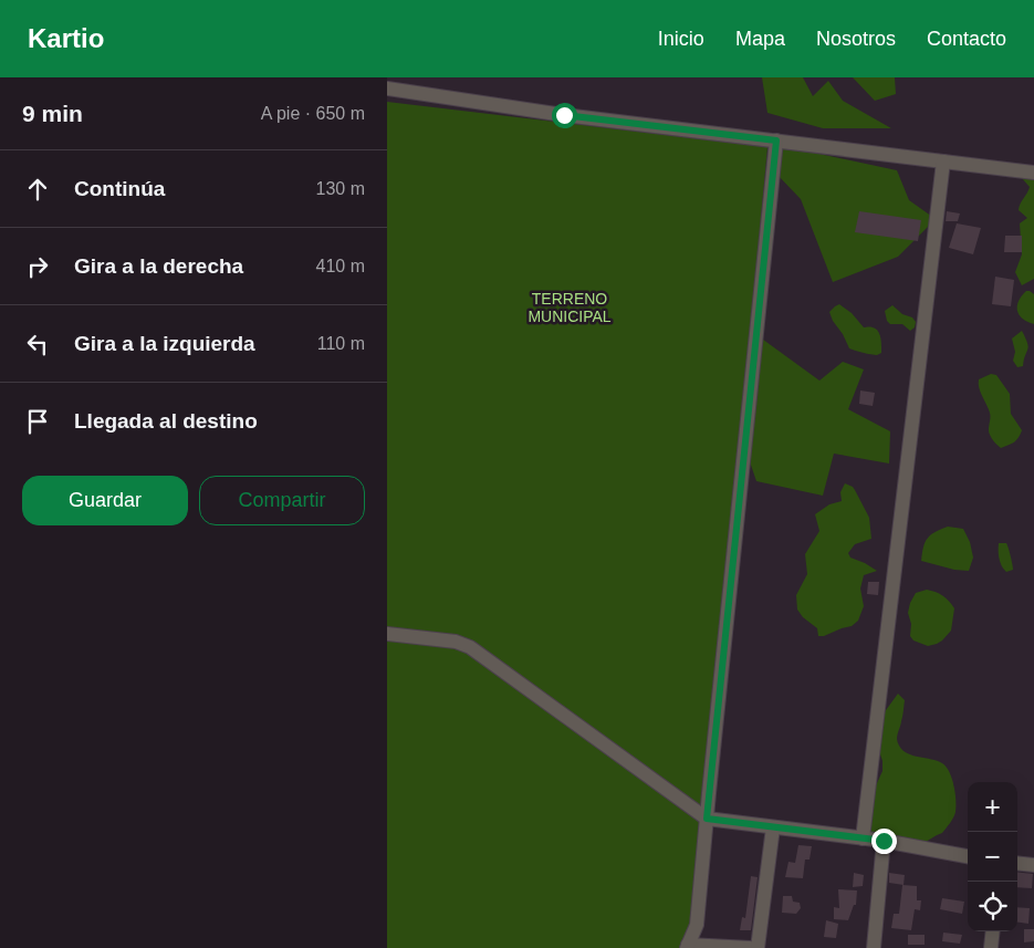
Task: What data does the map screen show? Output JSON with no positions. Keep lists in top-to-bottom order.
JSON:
{
  "parks": ["TERRENO MUNICIPAL"],
  "page": {
    "header": "Kartio",
    "nav": [
      "Inicio",
      "Mapa",
      "Nosotros",
      "Contacto"
    ],
    "heading": ["9 min", "A pie · 650 m"],
    "list": [
      ["Continúa", "130 m"],
      ["Gira a la derecha", "410 m"],
      ["Gira a la izquierda", "110 m"],
      "Llegada al destino"
    ],
    "buttons": ["Guardar", "Compartir"],
    "map_buttons": ["+", "−"]
  }
}
